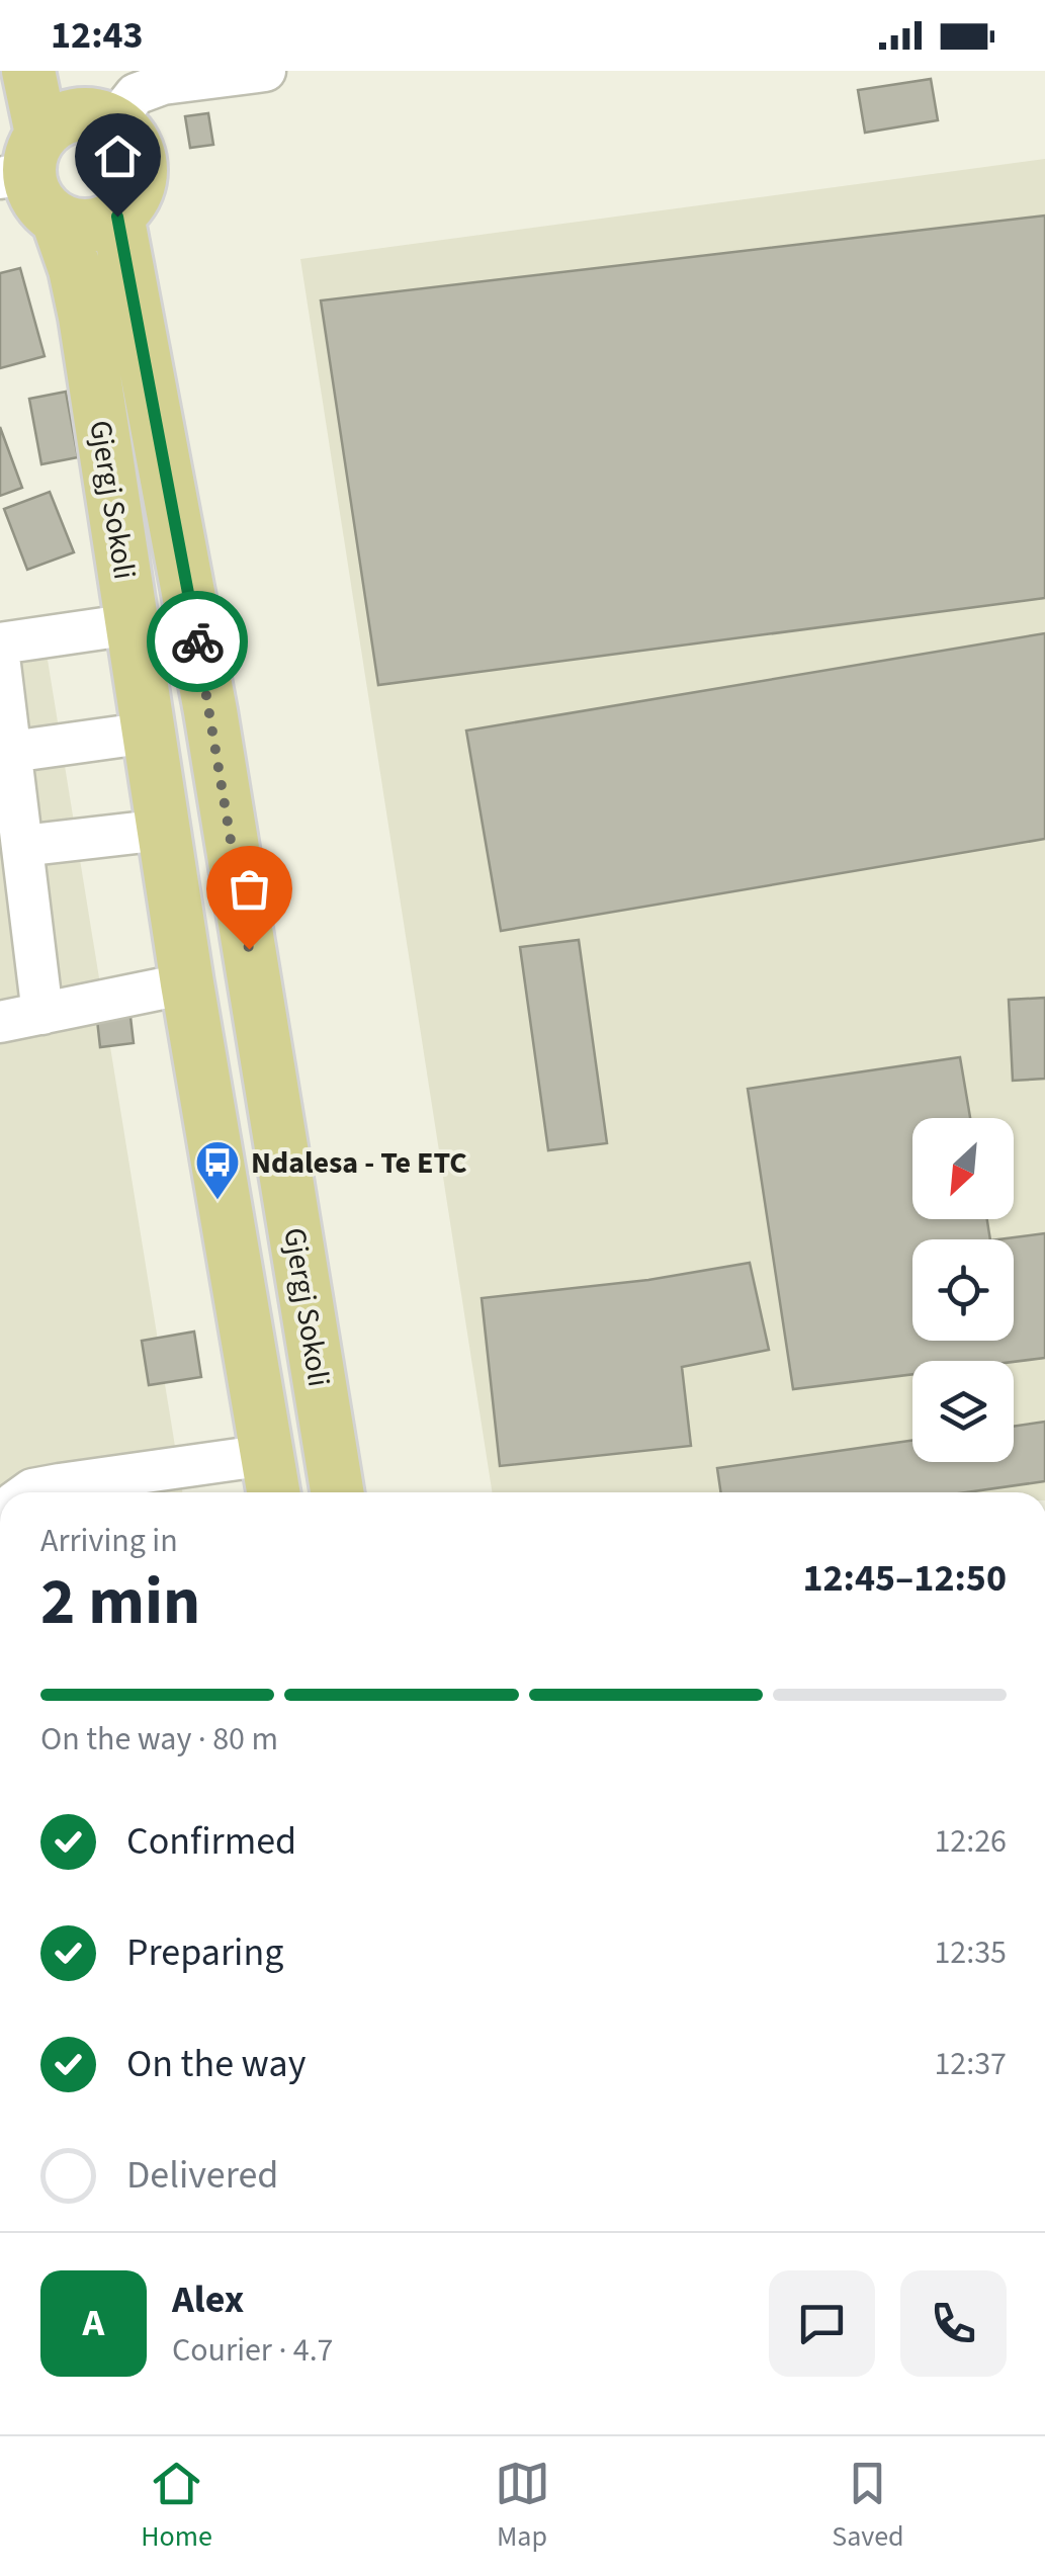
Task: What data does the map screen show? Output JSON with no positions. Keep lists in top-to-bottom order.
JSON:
{
  "streets": {
    "main road": ["Gjergj Sokoli"]
  },
  "places": {
    "bus stop": ["Ndalesa - Te ETC"]
  },
  "north": "bottom left",
  "page": {
    "status": "12:43",
    "heading": ["2 min", "Arriving in", "12:45–12:50"],
    "panel": ["Alex", "Courier · 4.7"],
    "bar": "On the way · 80 m",
    "list": [
      ["Confirmed", "12:26"],
      ["Preparing", "12:35"],
      ["On the way", "12:37"],
      "Delivered"
    ],
    "round": "A",
    "tabs": ["Home", "Map", "Saved"]
  }
}
